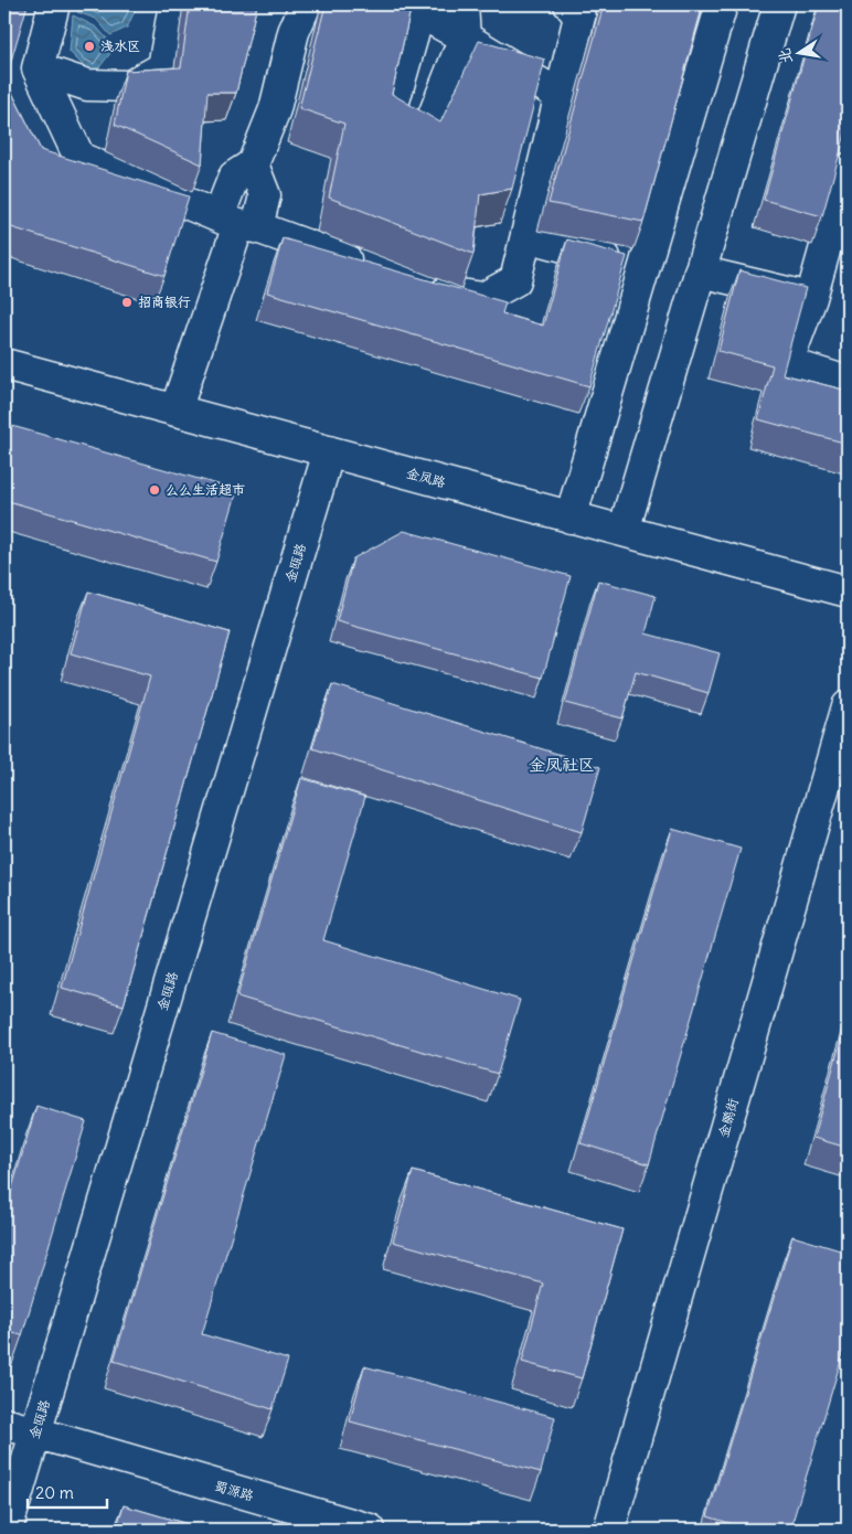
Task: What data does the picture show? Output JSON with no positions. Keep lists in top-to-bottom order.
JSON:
{
  "streets": {
    "street": [
      "金凤路",
      "金瓯路",
      "金鹏街",
      "蜀源路"
    ]
  },
  "crossings": [
    ["金凤路", "金瓯路"],
    ["金瓯路", "蜀源路"]
  ],
  "districts": ["金凤社区"],
  "places": ["浅水区", "招商银行", "么么生活超市"],
  "scale_bar": "20 m",
  "north": "left"
}
